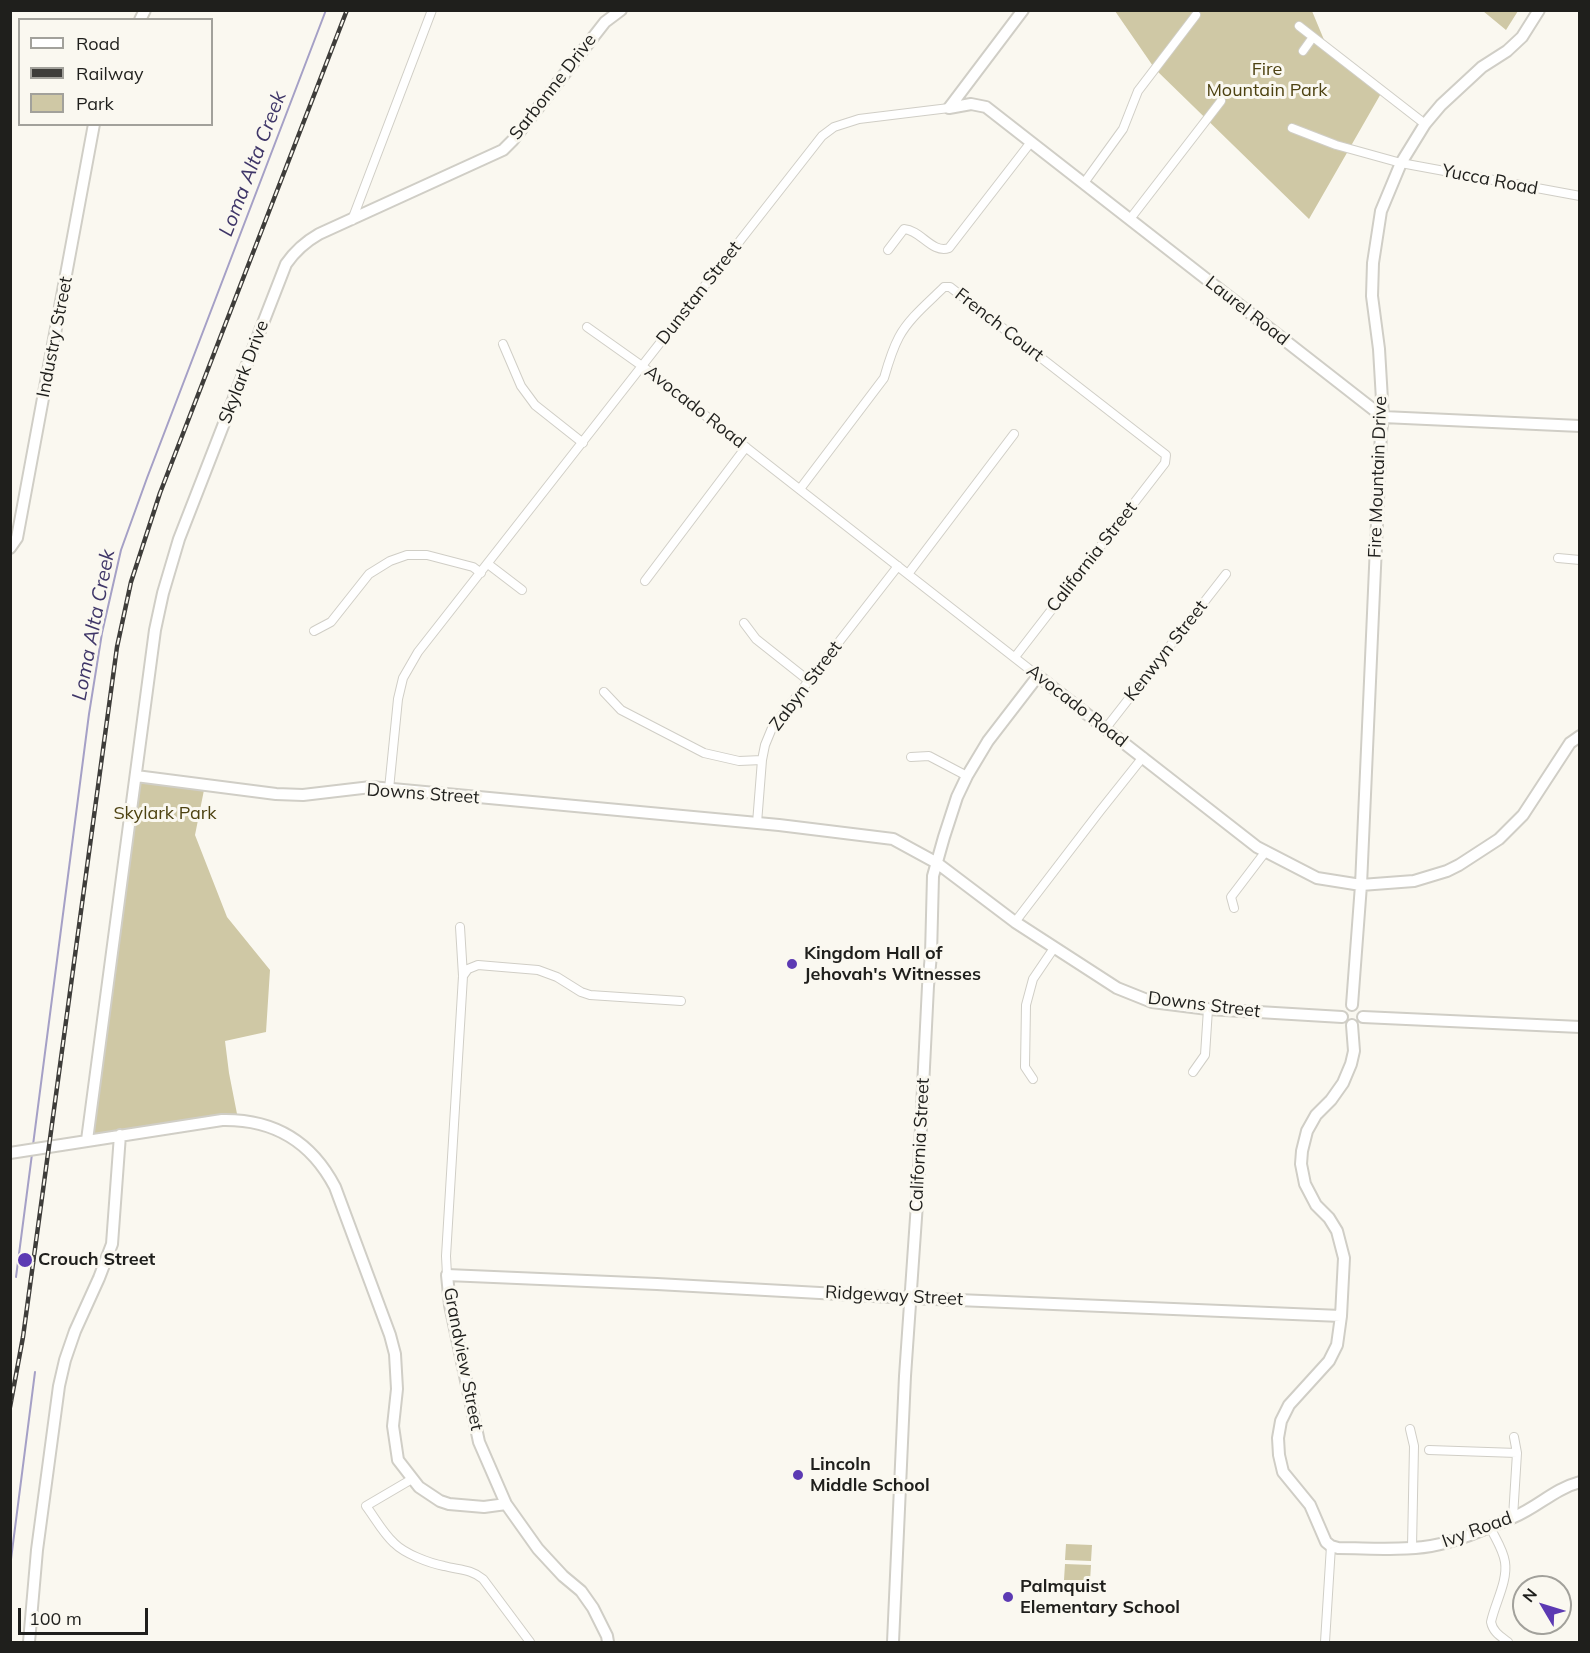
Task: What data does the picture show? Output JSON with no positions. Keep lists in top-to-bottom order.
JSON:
{
  "streets": {
    "street": [
      "Sarbonne Drive",
      "Yucca Road",
      "Dunstan Street",
      "Laurel Road",
      "French Court",
      "Industry Street",
      "Skylark Drive",
      "Avocado Road",
      "Fire Mountain Drive",
      "California Street",
      "Kenwyn Street",
      "Zabyn Street",
      "Downs Street",
      "Ridgeway Street",
      "Grandview Street",
      "Ivy Road"
    ]
  },
  "crossings": [
    ["Sarbonne Drive", "Skylark Drive"],
    ["Yucca Road", "Fire Mountain Drive"],
    ["Dunstan Street", "Laurel Road"],
    ["Dunstan Street", "Avocado Road"],
    ["Dunstan Street", "Downs Street"],
    ["Laurel Road", "Fire Mountain Drive"],
    ["French Court", "Avocado Road"],
    ["French Court", "California Street"],
    ["Skylark Drive", "Downs Street"],
    ["Avocado Road", "Fire Mountain Drive"],
    ["Avocado Road", "California Street"],
    ["Avocado Road", "Kenwyn Street"],
    ["Avocado Road", "Zabyn Street"],
    ["Fire Mountain Drive", "Downs Street"],
    ["California Street", "Downs Street"],
    ["California Street", "Ridgeway Street"],
    ["Zabyn Street", "Downs Street"],
    ["Ridgeway Street", "Grandview Street"]
  ],
  "water": ["Loma Alta Creek"],
  "parks": ["Fire Mountain Park", "Skylark Park"],
  "places": [
    "Kingdom Hall of Jehovah's Witnesses",
    "Crouch Street",
    "Lincoln Middle School",
    "Palmquist Elementary School"
  ],
  "legend": ["Road", "Railway", "Park"],
  "scale_bar": "100 m",
  "north": "top left"
}
